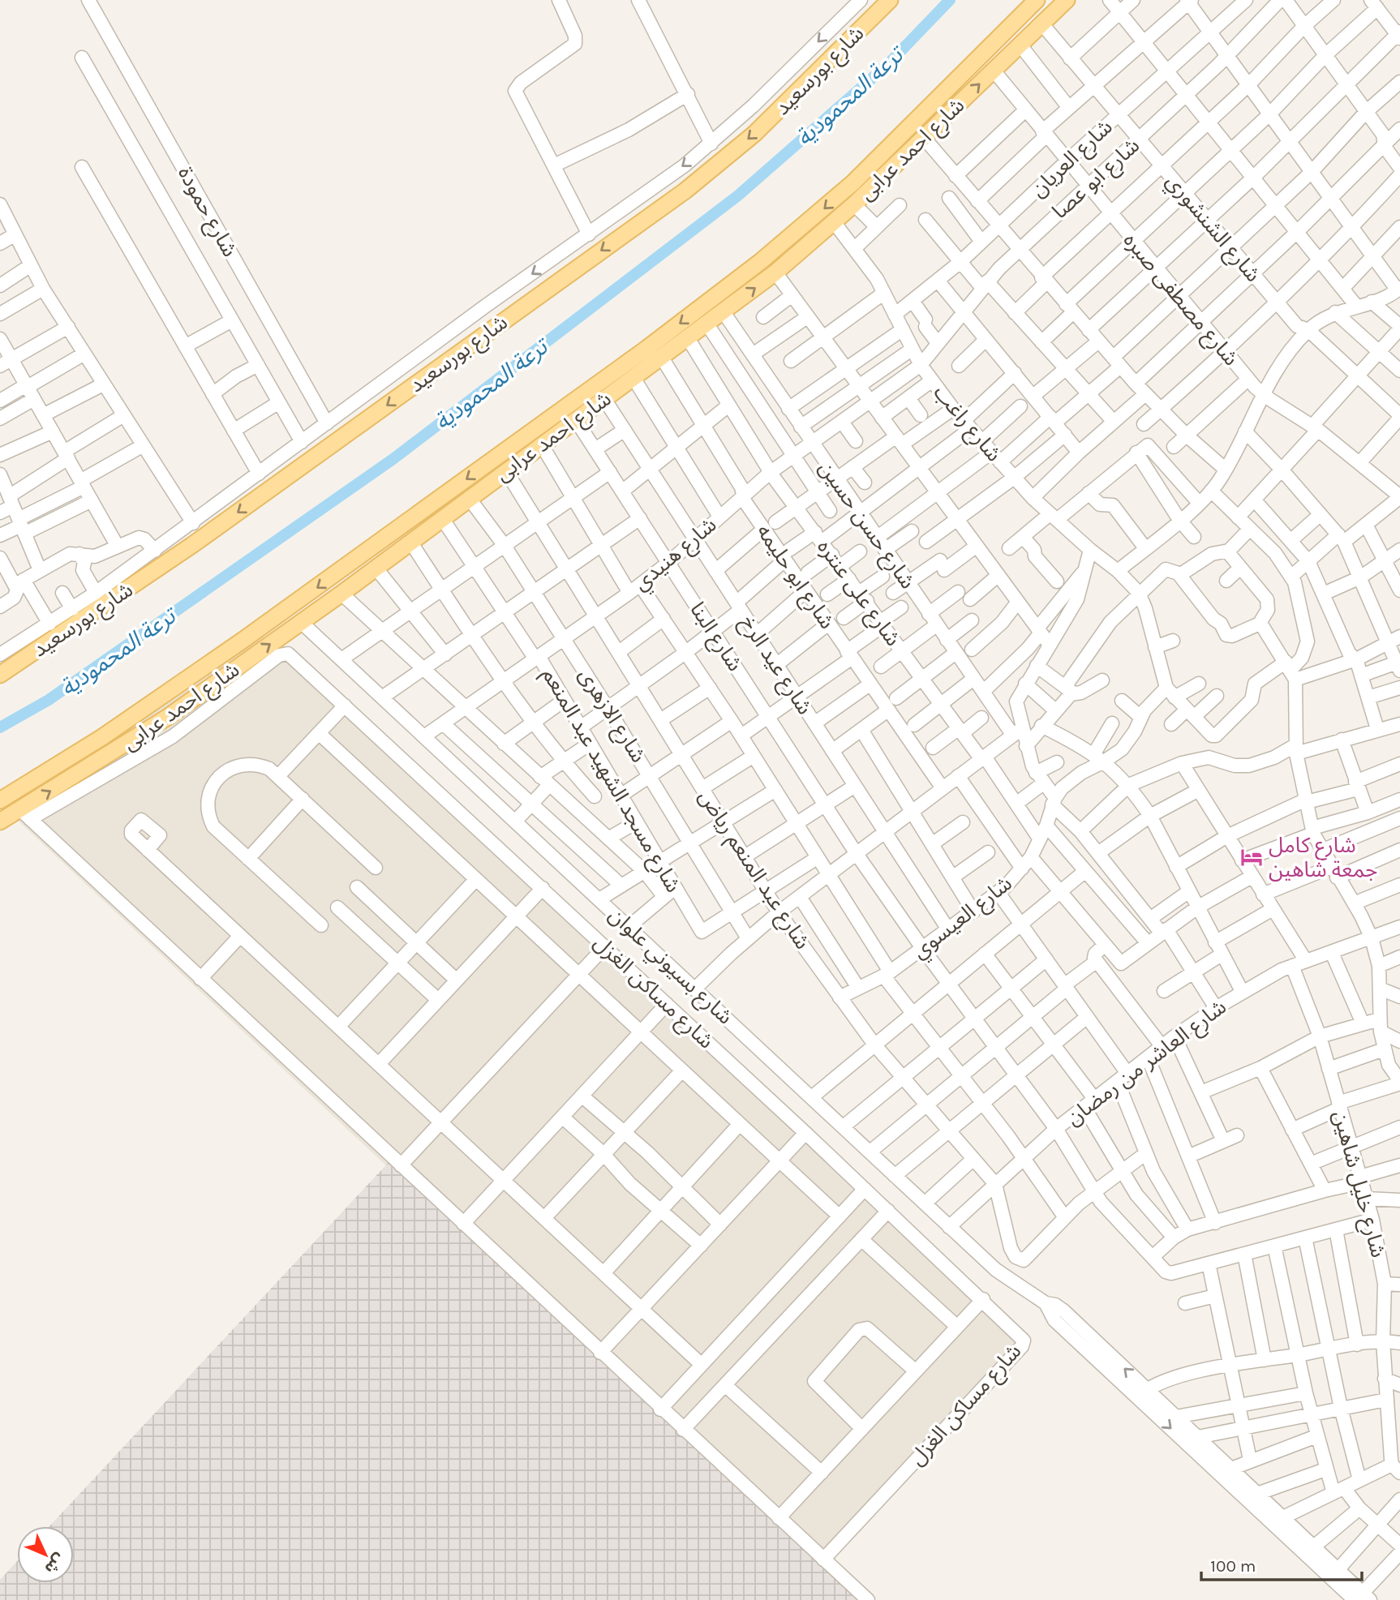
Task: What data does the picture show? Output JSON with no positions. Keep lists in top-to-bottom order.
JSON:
{
  "streets": {
    "main road": ["شارع بورسعيد", "شارع احمد عرابى"],
    "street": [
      "شارع العريان",
      "شارع ابو عصا",
      "شارع حمودة",
      "شارع الشنشوري",
      "شارع مصطفى صبره",
      "شارع راغب",
      "شارع حسن حسين",
      "شارع هنيدي",
      "شارع ابو حليمه",
      "شارع على عنتره",
      "شارع البنا",
      "شارع عيد الرخ",
      "شارع الازهرى",
      "شارع مسجد الشهيد عبد المنعم",
      "شارع عبد المنعم رياض",
      "شارع العيسوي",
      "شارع بسيوني علوان",
      "شارع مساكن الغزل",
      "شارع العاشر من رمضان",
      "شارع خليل شاهين"
    ]
  },
  "crossings": [
    ["شارع بورسعيد", "شارع حمودة"],
    ["شارع احمد عرابى", "شارع الشنشوري"],
    ["شارع احمد عرابى", "شارع مصطفى صبره"],
    ["شارع احمد عرابى", "شارع راغب"],
    ["شارع احمد عرابى", "شارع حسن حسين"],
    ["شارع احمد عرابى", "شارع ابو حليمه"],
    ["شارع احمد عرابى", "شارع على عنتره"],
    ["شارع احمد عرابى", "شارع البنا"],
    ["شارع احمد عرابى", "شارع عيد الرخ"],
    ["شارع احمد عرابى", "شارع الازهرى"],
    ["شارع احمد عرابى", "شارع مسجد الشهيد عبد المنعم"],
    ["شارع احمد عرابى", "شارع عبد المنعم رياض"],
    ["شارع احمد عرابى", "شارع بسيوني علوان"],
    ["شارع احمد عرابى", "شارع مساكن الغزل"],
    ["شارع العريان", "شارع الشنشوري"],
    ["شارع العريان", "شارع مصطفى صبره"],
    ["شارع العريان", "شارع راغب"],
    ["شارع ابو عصا", "شارع الشنشوري"],
    ["شارع ابو عصا", "شارع مصطفى صبره"],
    ["شارع ابو عصا", "شارع راغب"],
    ["شارع ابو عصا", "شارع هنيدي"],
    ["شارع راغب", "شارع هنيدي"],
    ["شارع حسن حسين", "شارع هنيدي"],
    ["شارع هنيدي", "شارع ابو حليمه"],
    ["شارع هنيدي", "شارع على عنتره"],
    ["شارع هنيدي", "شارع البنا"],
    ["شارع هنيدي", "شارع عيد الرخ"],
    ["شارع هنيدي", "شارع الازهرى"],
    ["شارع هنيدي", "شارع مسجد الشهيد عبد المنعم"],
    ["شارع هنيدي", "شارع عبد المنعم رياض"],
    ["شارع هنيدي", "شارع بسيوني علوان"],
    ["شارع على عنتره", "شارع العيسوي"],
    ["شارع البنا", "شارع العيسوي"],
    ["شارع البنا", "شارع العاشر من رمضان"],
    ["شارع عيد الرخ", "شارع العيسوي"],
    ["شارع الازهرى", "شارع مسجد الشهيد عبد المنعم"],
    ["شارع عبد المنعم رياض", "شارع العيسوي"],
    ["شارع عبد المنعم رياض", "شارع العاشر من رمضان"],
    ["شارع بسيوني علوان", "شارع العاشر من رمضان"],
    ["شارع العاشر من رمضان", "شارع خليل شاهين"]
  ],
  "water": ["ترعة المحمودية"],
  "places": {
    "hotel": ["شارع كامل جمعة شاهين"]
  },
  "scale_bar": "100 m",
  "north": "bottom right"
}
